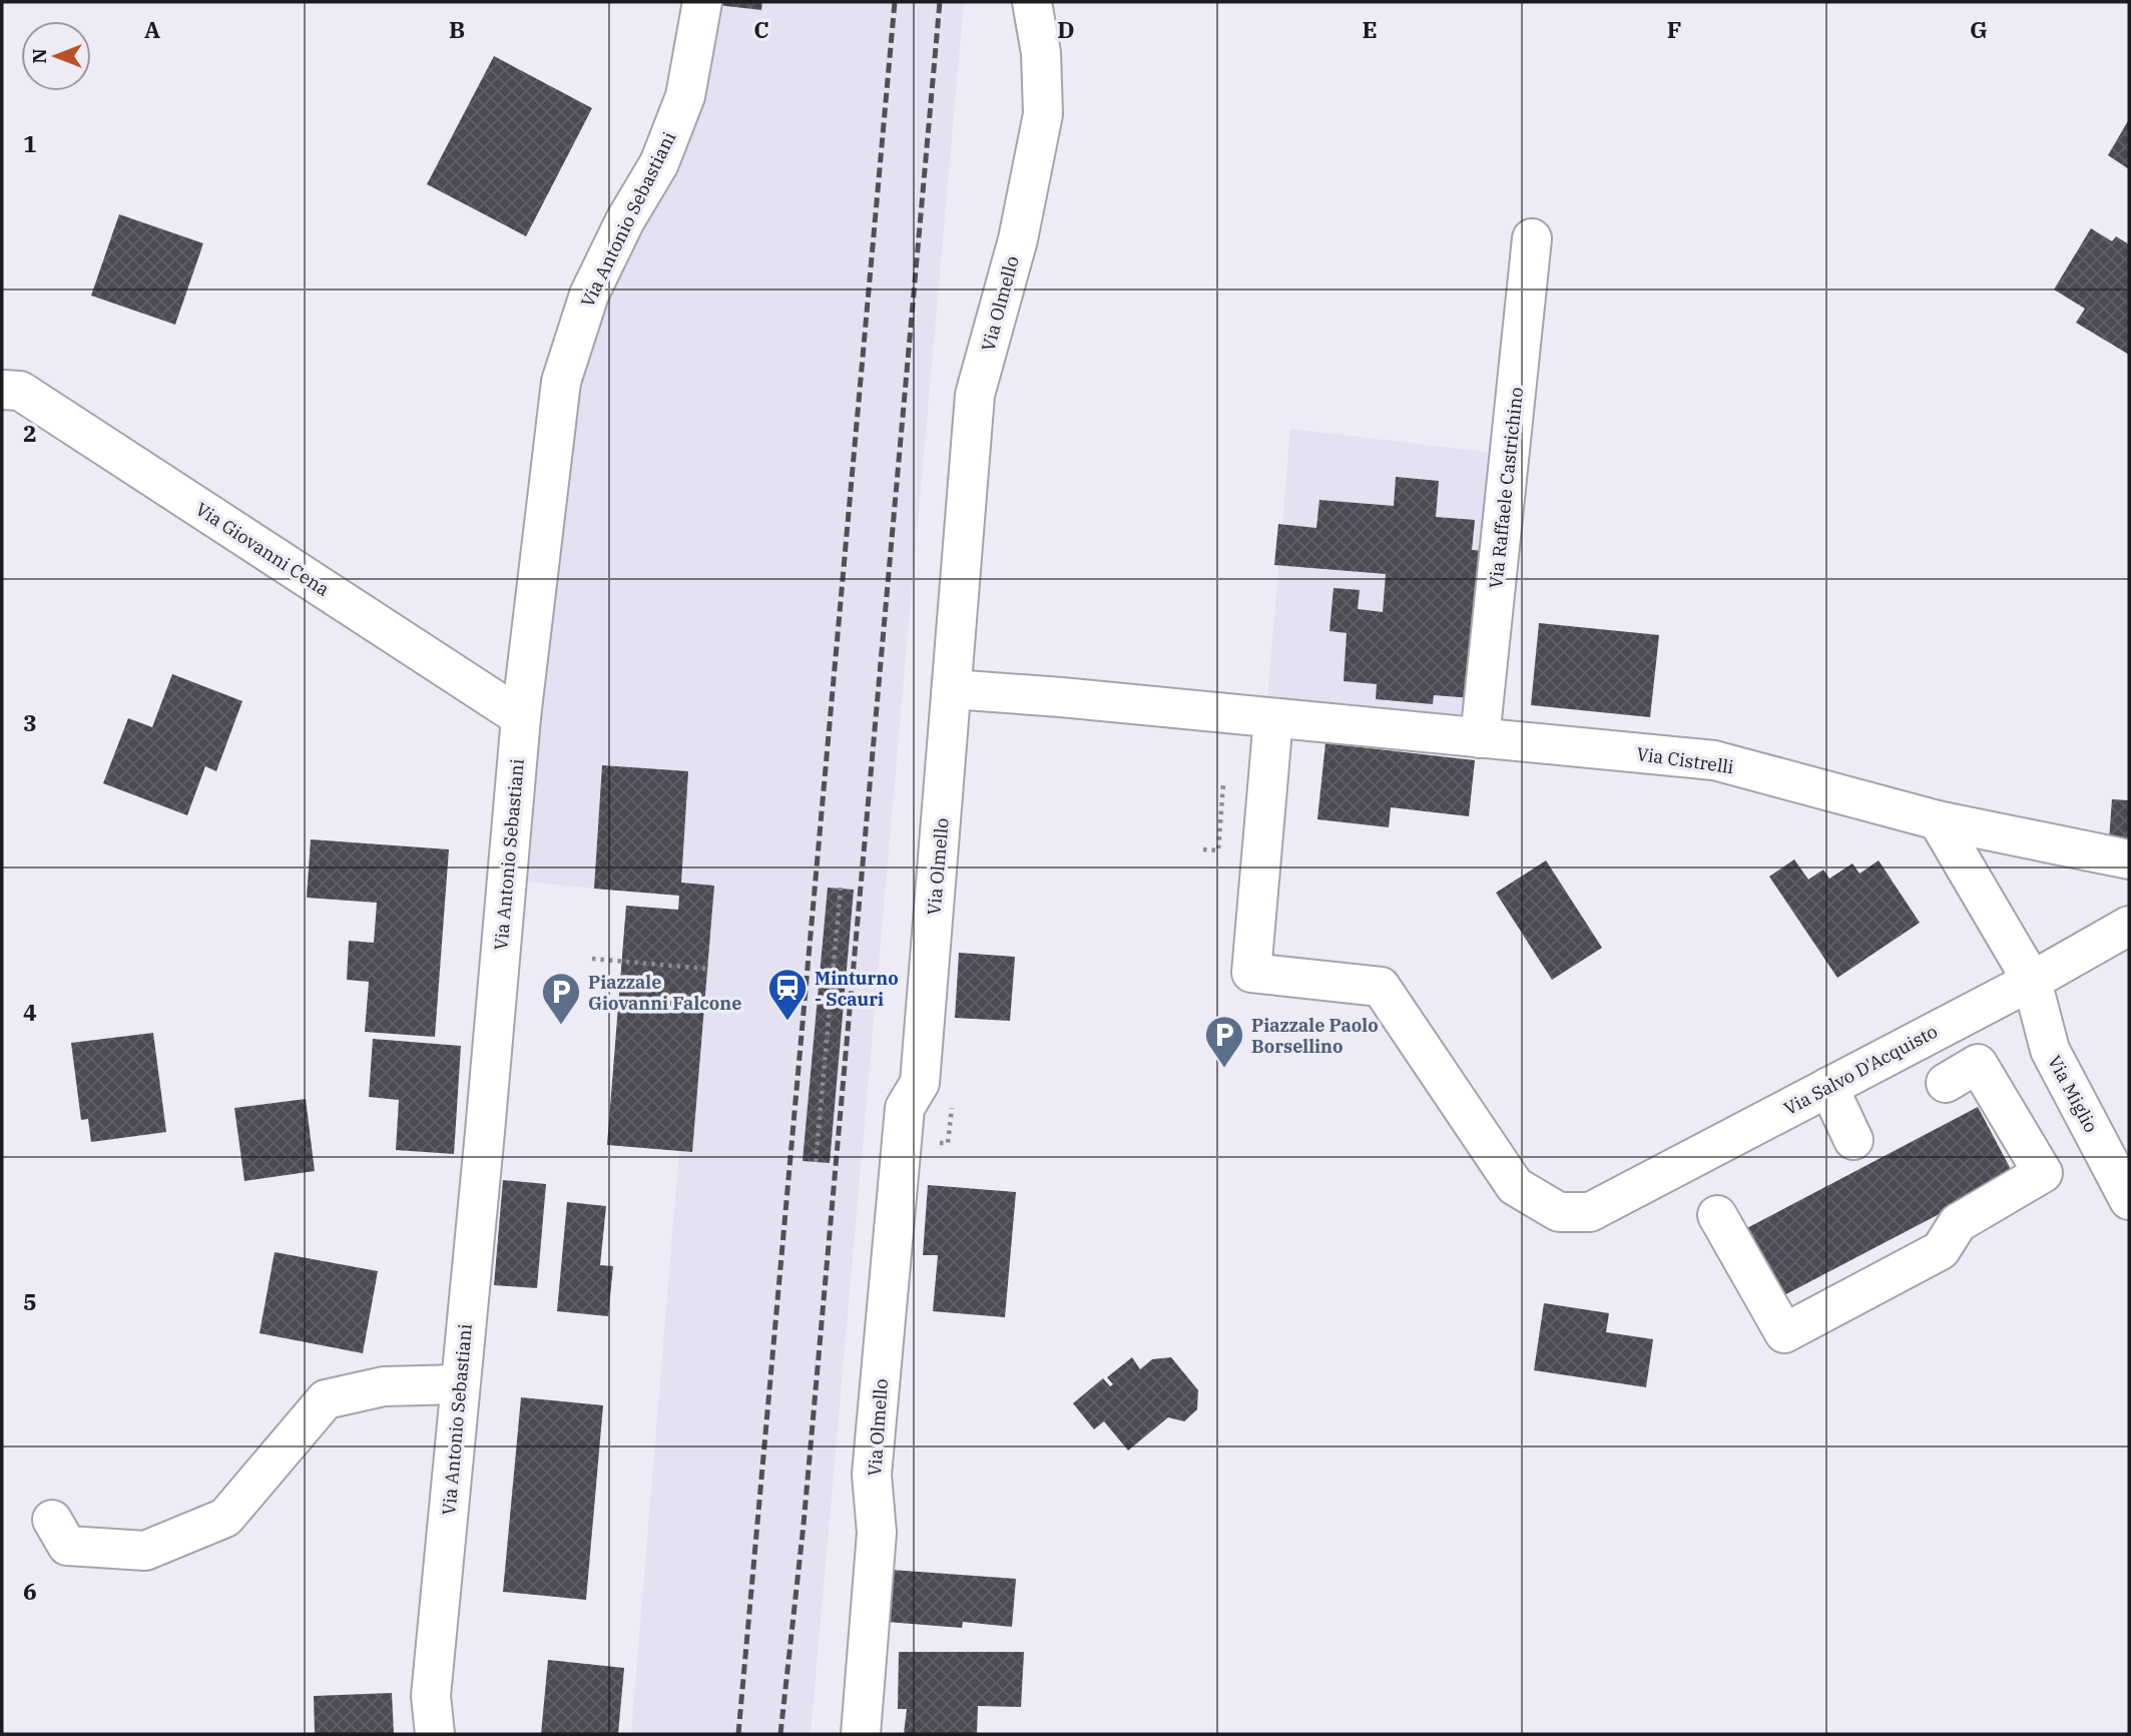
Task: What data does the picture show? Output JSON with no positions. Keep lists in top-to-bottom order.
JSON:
{
  "streets": {
    "street": [
      "Via Antonio Sebastiani",
      "Via Olmello",
      "Via Raffaele Castrichino",
      "Via Giovanni Cena",
      "Via Cistrelli",
      "Via Salvo D'Acquisto",
      "Via Miglio"
    ]
  },
  "crossings": [
    ["Via Antonio Sebastiani", "Via Giovanni Cena"],
    ["Via Raffaele Castrichino", "Via Cistrelli"],
    ["Via Cistrelli", "Via Salvo D'Acquisto"],
    ["Via Cistrelli", "Via Miglio"],
    ["Via Salvo D'Acquisto", "Via Miglio"]
  ],
  "places": {
    "station": ["Minturno - Scauri"],
    "parking": ["Piazzale Giovanni Falcone", "Piazzale Paolo Borsellino"]
  },
  "north": "left",
  "grid": {
    "columns": [
      "A",
      "B",
      "C",
      "D",
      "E",
      "F",
      "G"
    ],
    "rows": [
      "1",
      "2",
      "3",
      "4",
      "5",
      "6"
    ]
  }
}
